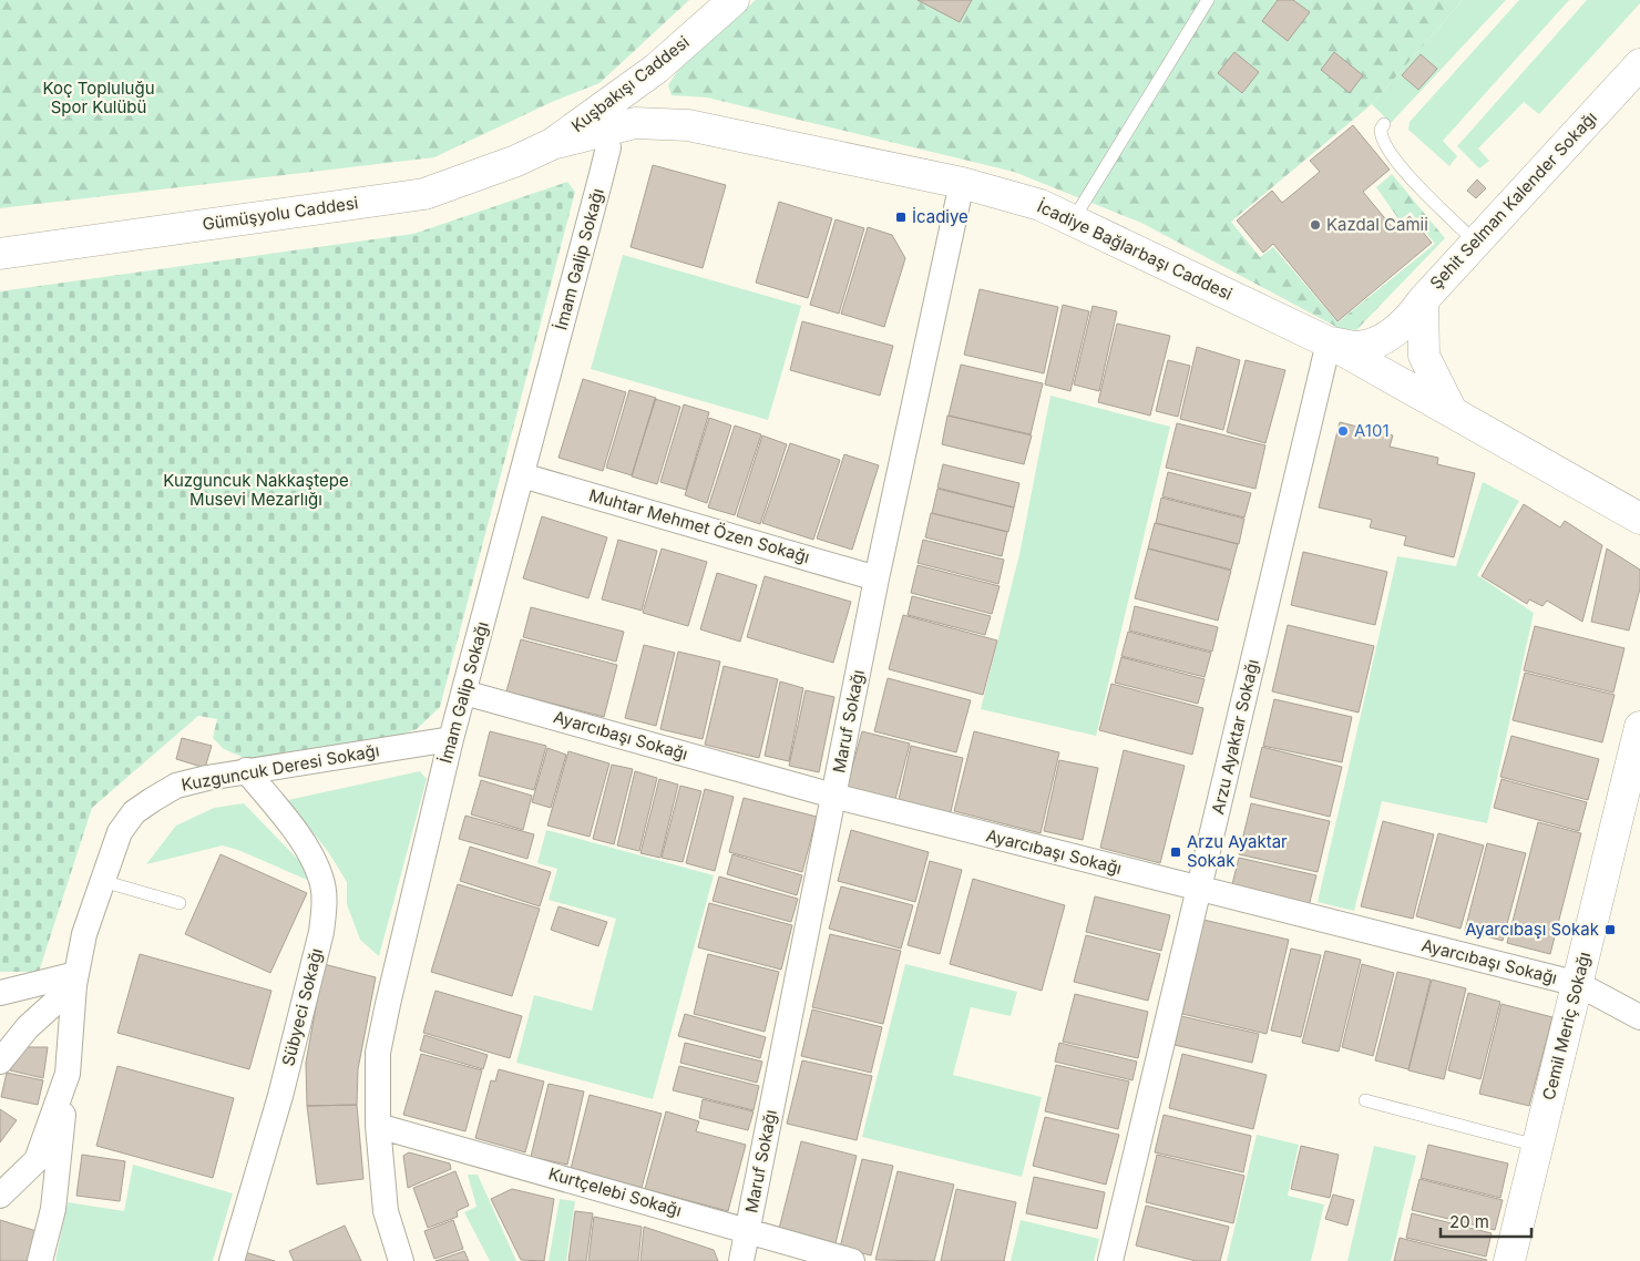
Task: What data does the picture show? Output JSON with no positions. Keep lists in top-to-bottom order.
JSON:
{
  "streets": {
    "main road": [
      "Kuşbakışı Caddesi",
      "Şehit Selman Kalender Sokağı",
      "Gümüşyolu Caddesi",
      "İcadiye Bağlarbaşı Caddesi",
      "Cemil Meriç Sokağı"
    ],
    "street": [
      "İmam Galip Sokağı",
      "Muhtar Mehmet Özen Sokağı",
      "Maruf Sokağı",
      "Ayarcıbaşı Sokağı",
      "Arzu Ayaktar Sokağı",
      "Kuzguncuk Deresi Sokağı",
      "Sübyeci Sokağı",
      "Kurtçelebi Sokağı"
    ]
  },
  "crossings": [
    ["Kuşbakışı Caddesi", "Gümüşyolu Caddesi"],
    ["Kuşbakışı Caddesi", "İcadiye Bağlarbaşı Caddesi"],
    ["Şehit Selman Kalender Sokağı", "İcadiye Bağlarbaşı Caddesi"],
    ["Gümüşyolu Caddesi", "İcadiye Bağlarbaşı Caddesi"],
    ["İcadiye Bağlarbaşı Caddesi", "İmam Galip Sokağı"],
    ["İcadiye Bağlarbaşı Caddesi", "Maruf Sokağı"],
    ["İcadiye Bağlarbaşı Caddesi", "Arzu Ayaktar Sokağı"],
    ["İmam Galip Sokağı", "Muhtar Mehmet Özen Sokağı"],
    ["İmam Galip Sokağı", "Ayarcıbaşı Sokağı"],
    ["İmam Galip Sokağı", "Kuzguncuk Deresi Sokağı"],
    ["İmam Galip Sokağı", "Kurtçelebi Sokağı"],
    ["Muhtar Mehmet Özen Sokağı", "Maruf Sokağı"],
    ["Maruf Sokağı", "Ayarcıbaşı Sokağı"],
    ["Maruf Sokağı", "Kurtçelebi Sokağı"],
    ["Ayarcıbaşı Sokağı", "Arzu Ayaktar Sokağı"],
    ["Ayarcıbaşı Sokağı", "Cemil Meriç Sokağı"],
    ["Kuzguncuk Deresi Sokağı", "Sübyeci Sokağı"]
  ],
  "parks": ["Koç Topluluğu Spor Kulübü", "Kuzguncuk Nakkaştepe Musevi Mezarlığı"],
  "places": {
    "transit": ["İcadiye", "Arzu Ayaktar Sokak", "Ayarcıbaşı Sokak"],
    "other": ["Kazdal Camii", "A101"]
  },
  "scale_bar": "20 m"
}
